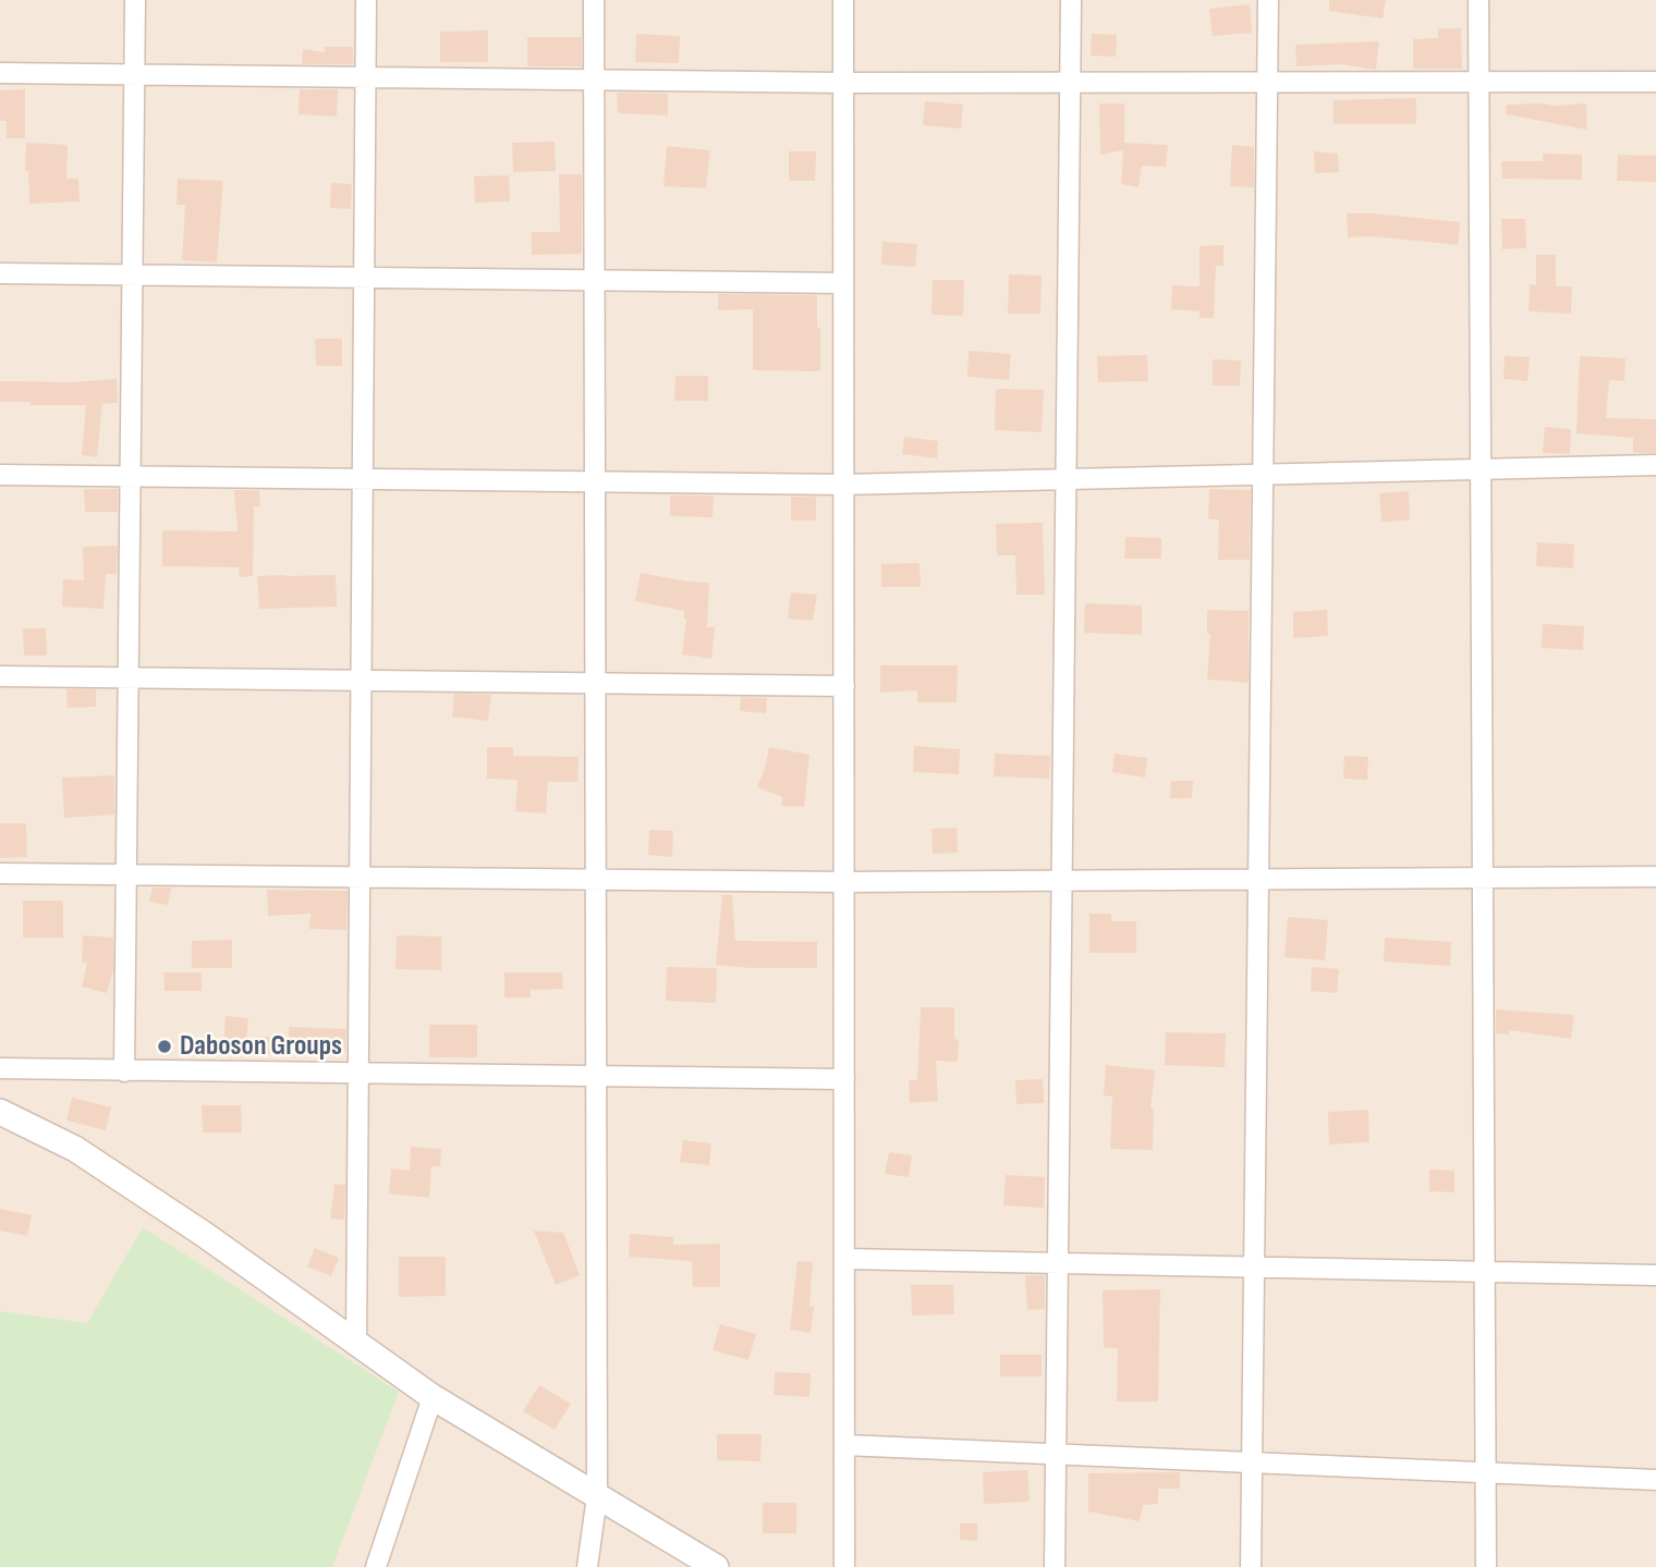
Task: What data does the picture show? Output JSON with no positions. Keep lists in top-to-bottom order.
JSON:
{
  "places": ["Daboson Groups"]
}
